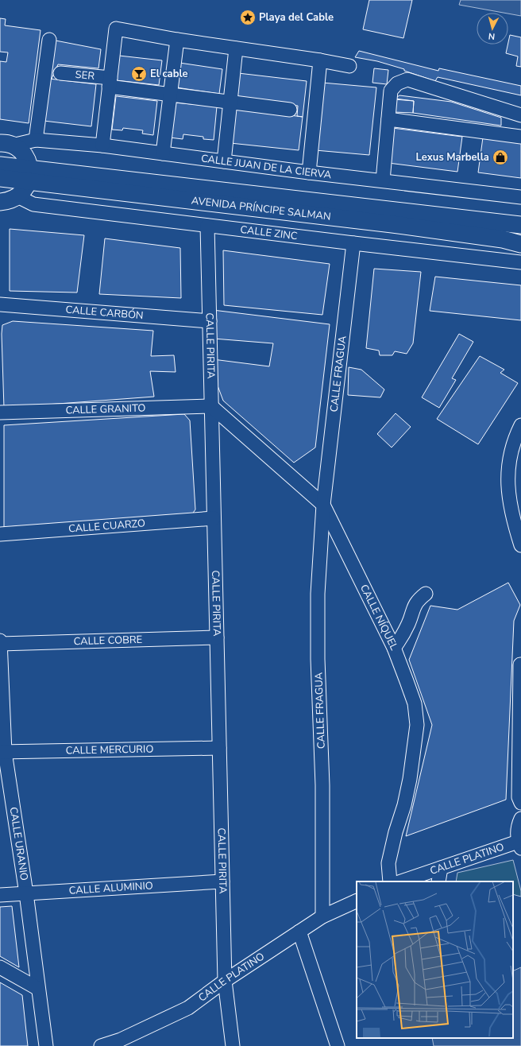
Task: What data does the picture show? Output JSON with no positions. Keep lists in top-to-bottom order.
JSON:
{
  "streets": {
    "main road": ["AVENIDA PRÍNCIPE SALMAN"],
    "street": [
      "SER",
      "CALLE JUAN DE LA CIERVA",
      "CALLE ZINC",
      "CALLE CARBÓN",
      "CALLE PIRITA",
      "CALLE FRAGUA",
      "CALLE GRANITO",
      "CALLE CUARZO",
      "CALLE NÍQUEL",
      "CALLE COBRE",
      "CALLE MERCURIO",
      "CALLE URANIO",
      "CALLE PLATINO",
      "CALLE ALUMINIO"
    ]
  },
  "crossings": [
    ["CALLE ZINC", "CALLE PIRITA"],
    ["CALLE ZINC", "CALLE FRAGUA"],
    ["CALLE CARBÓN", "CALLE PIRITA"],
    ["CALLE PIRITA", "CALLE GRANITO"],
    ["CALLE PIRITA", "CALLE CUARZO"],
    ["CALLE PIRITA", "CALLE NÍQUEL"],
    ["CALLE PIRITA", "CALLE COBRE"],
    ["CALLE PIRITA", "CALLE MERCURIO"],
    ["CALLE PIRITA", "CALLE PLATINO"],
    ["CALLE PIRITA", "CALLE ALUMINIO"],
    ["CALLE FRAGUA", "CALLE NÍQUEL"],
    ["CALLE FRAGUA", "CALLE PLATINO"],
    ["CALLE GRANITO", "CALLE NÍQUEL"],
    ["CALLE COBRE", "CALLE URANIO"],
    ["CALLE MERCURIO", "CALLE URANIO"],
    ["CALLE URANIO", "CALLE ALUMINIO"]
  ],
  "places": {
    "place": ["Playa del Cable"],
    "bar": ["El cable"],
    "shop": ["Lexus Marbella"]
  },
  "north": "bottom"
}
